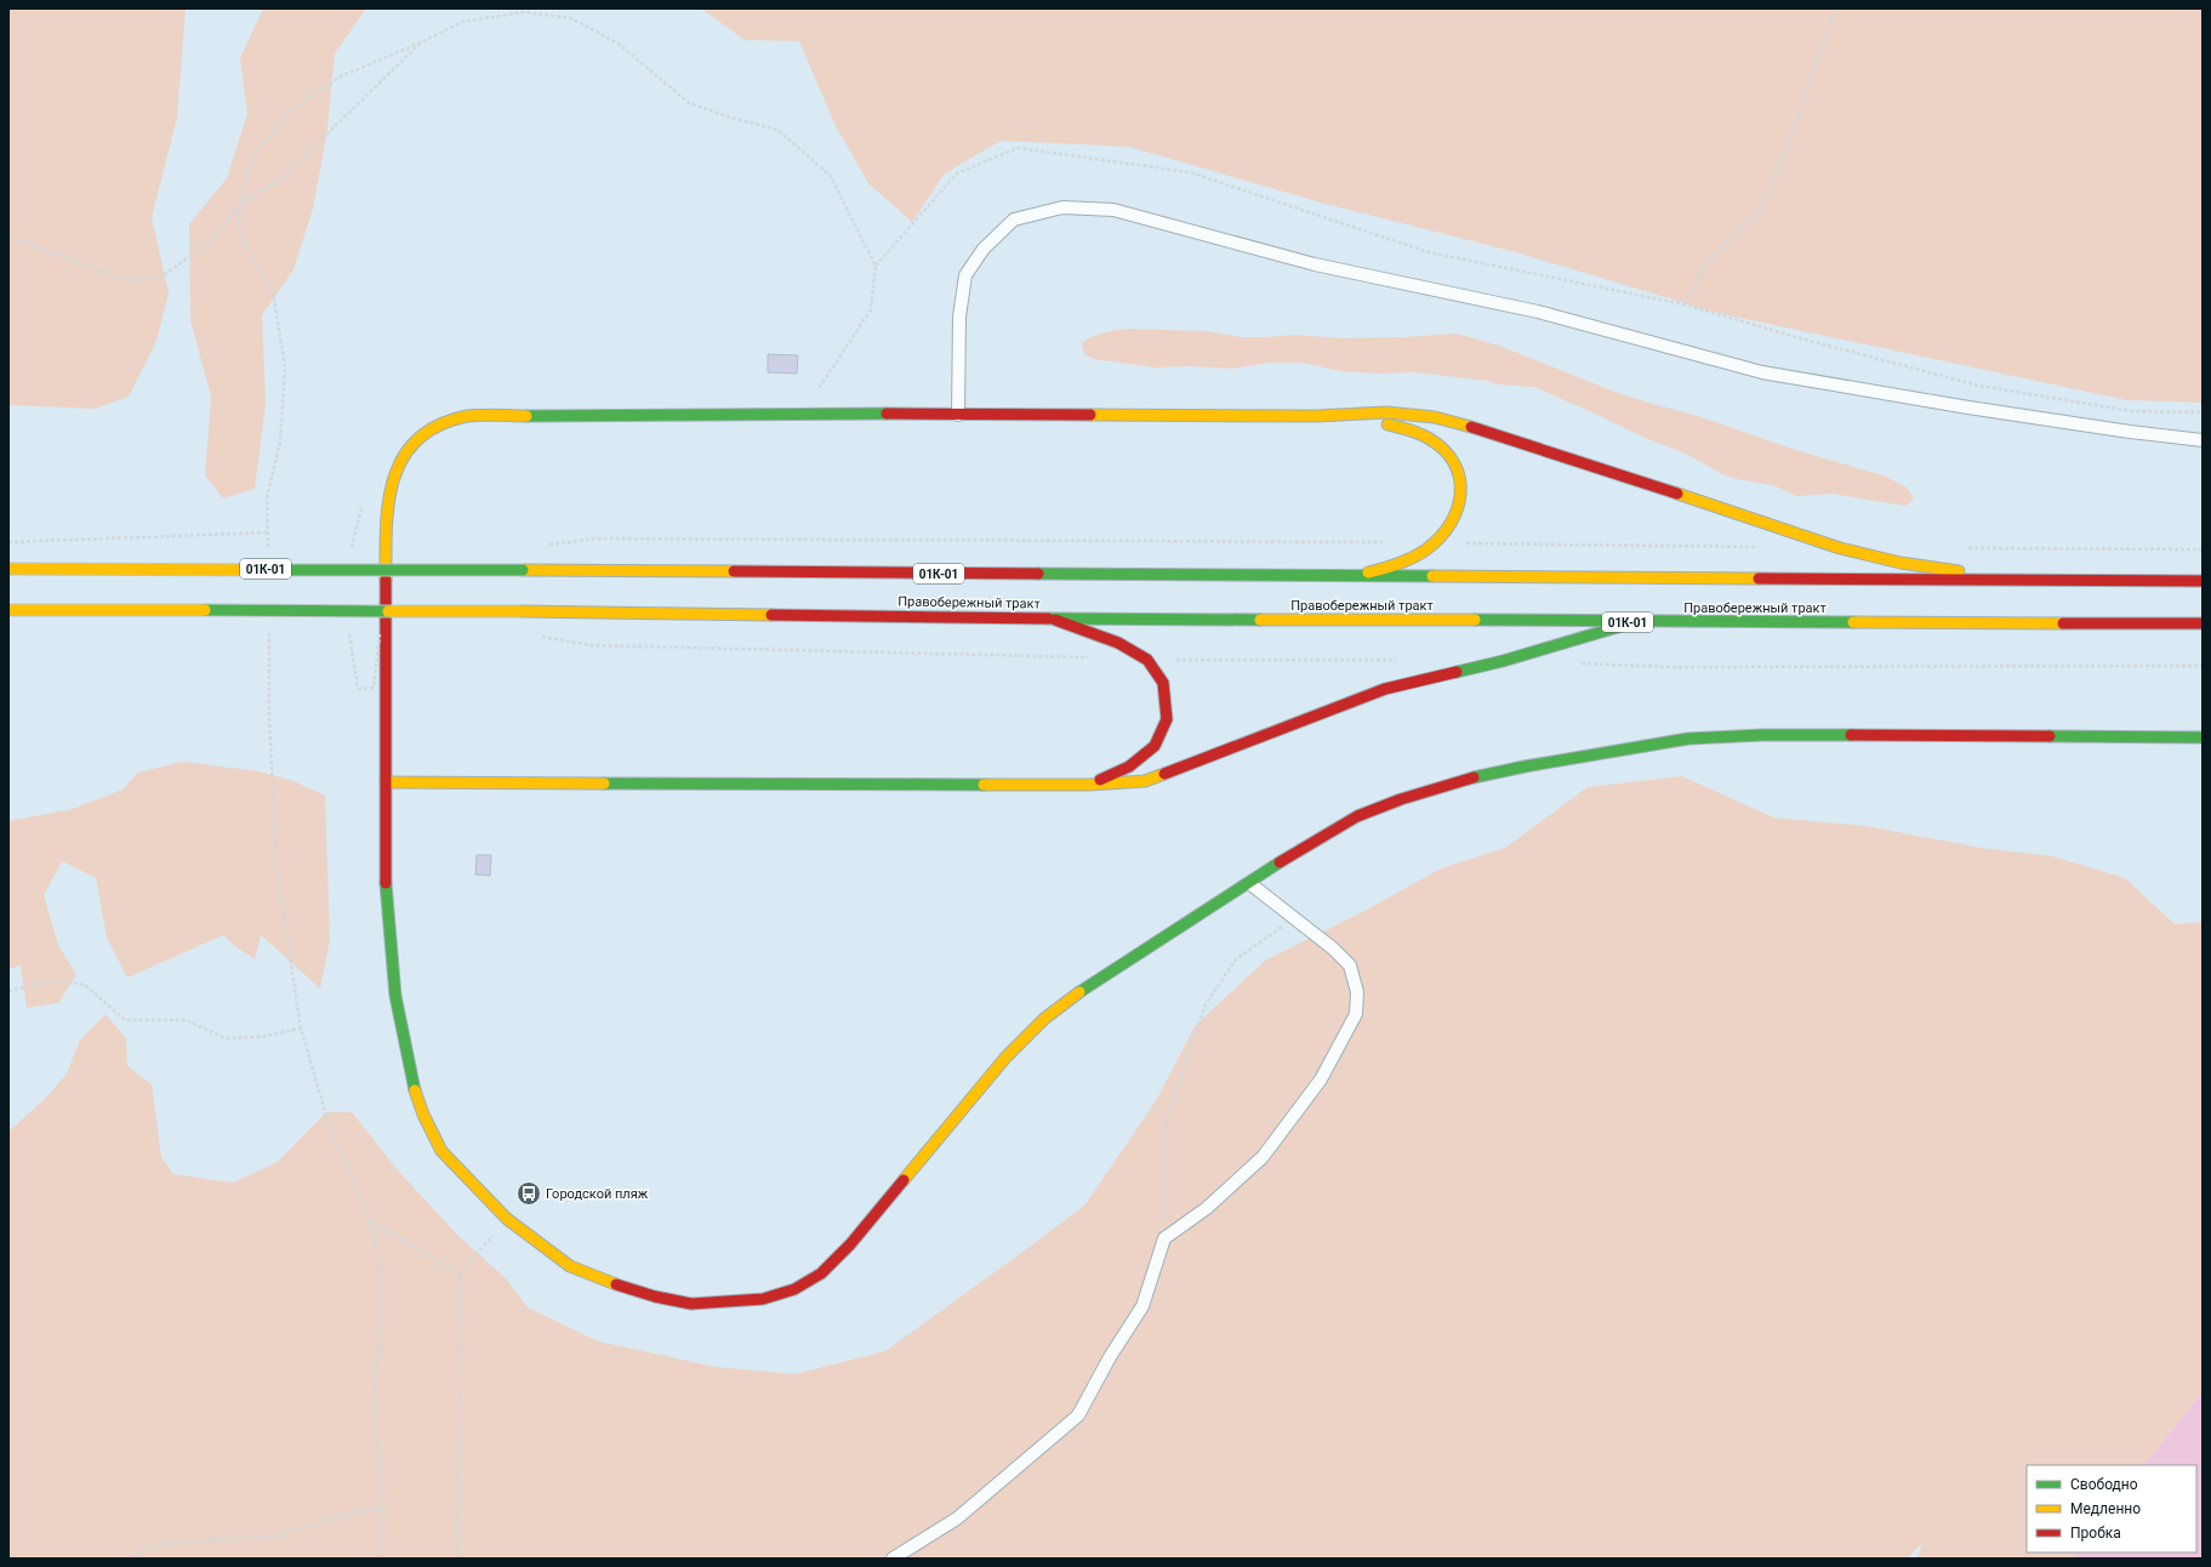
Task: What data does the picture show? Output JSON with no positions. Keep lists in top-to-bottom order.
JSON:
{
  "streets": {
    "main road": ["01К-01", "Правобережный тракт"]
  },
  "places": {
    "bus stop": ["Городской пляж"]
  },
  "legend": ["Свободно", "Медленно", "Пробка"]
}
